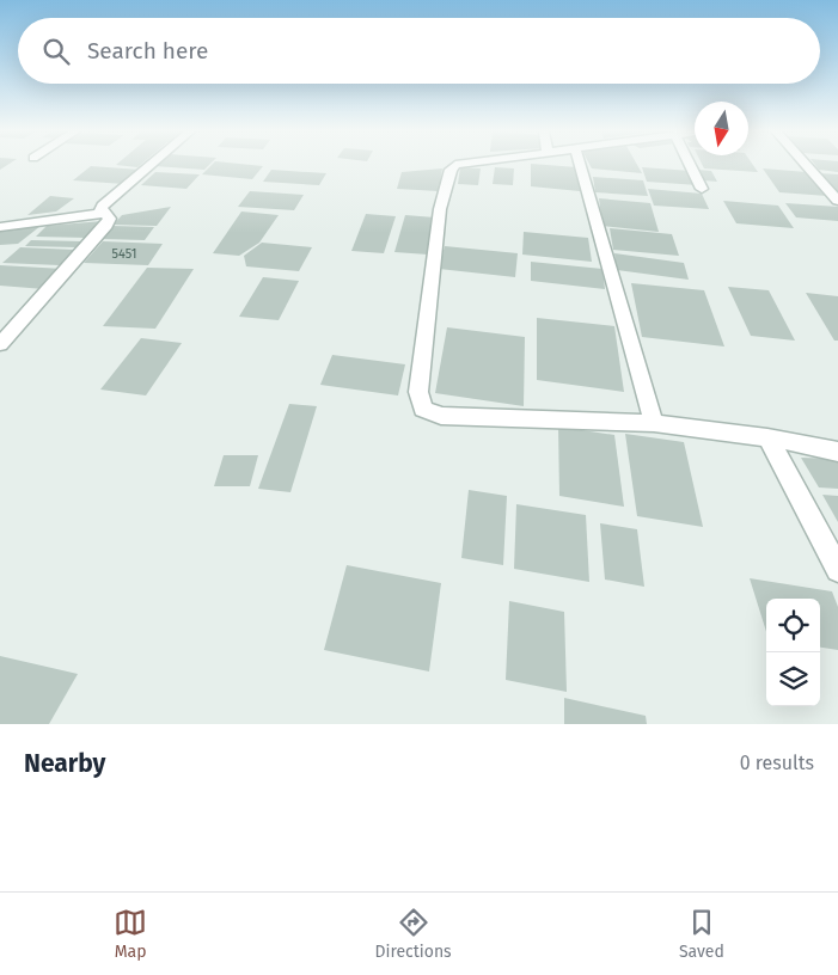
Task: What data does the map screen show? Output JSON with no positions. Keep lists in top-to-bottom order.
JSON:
{
  "house_numbers": ["5451"],
  "north": "bottom",
  "page": {
    "search": "Search here",
    "heading": ["Nearby", "0 results"],
    "nav": ["Map", "Directions", "Saved"]
  }
}
